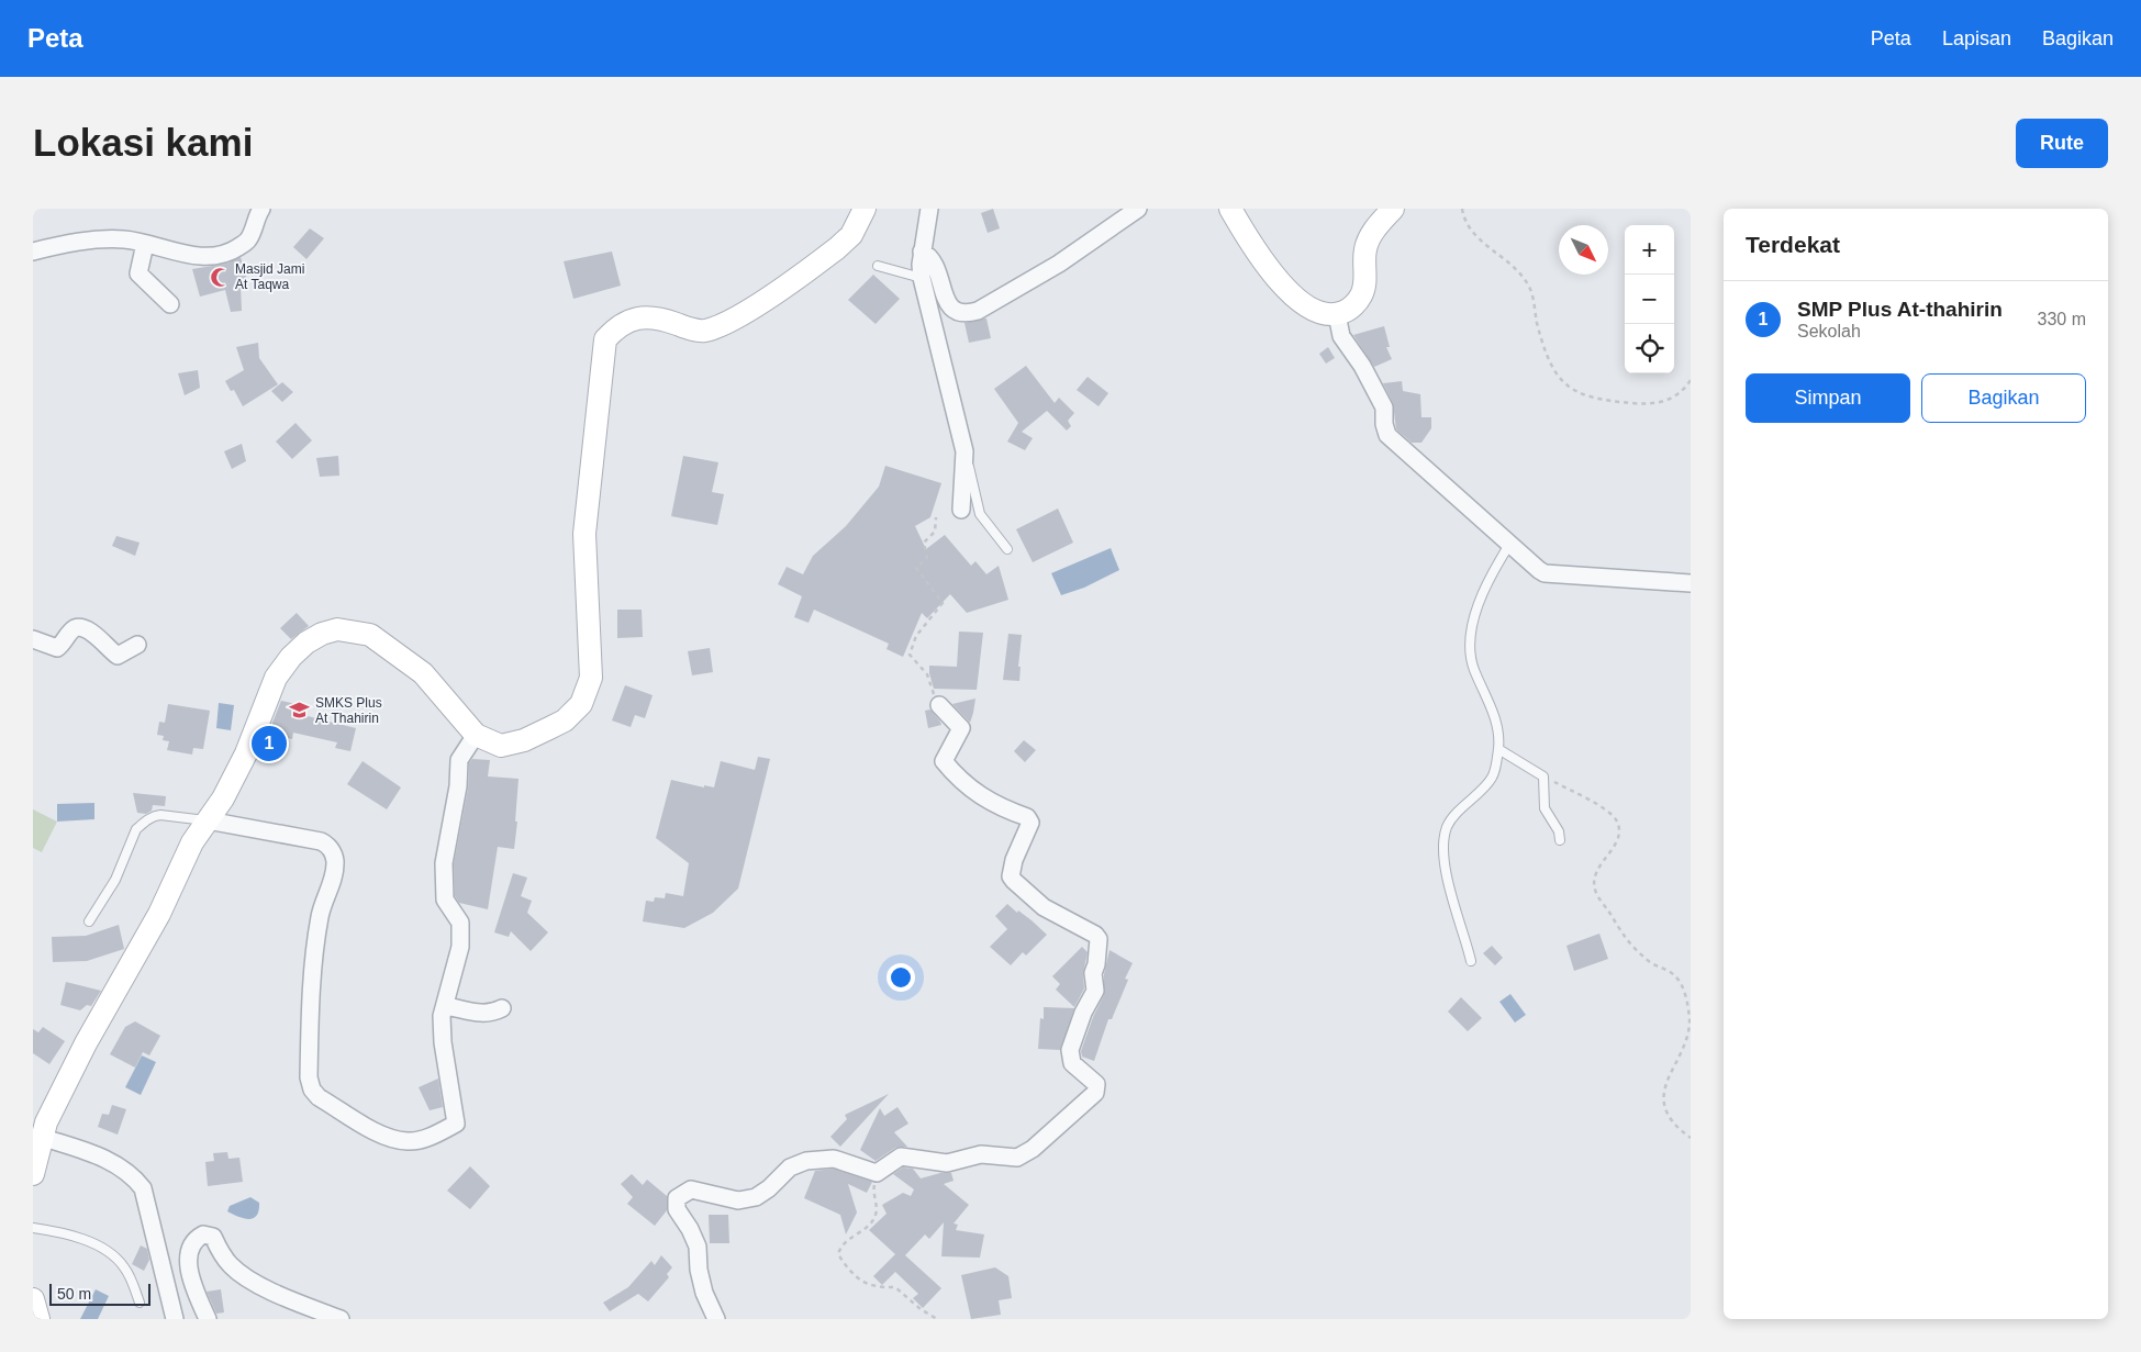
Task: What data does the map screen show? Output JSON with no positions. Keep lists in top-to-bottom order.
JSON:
{
  "places": {
    "mosque": ["Masjid Jami At Taqwa"],
    "school or university": ["SMKS Plus At Thahirin"]
  },
  "scale_bar": "50 m",
  "north": "bottom right",
  "page": {
    "header": "Peta",
    "nav": ["Peta", "Lapisan", "Bagikan"],
    "buttons": [
      "Rute",
      ["Simpan", "Bagikan"]
    ],
    "title": "Lokasi kami",
    "heading": "Terdekat",
    "map_buttons": ["+", "−"],
    "list": [
      {
        "mark": "1",
        "name": "SMP Plus At-thahirin",
        "note": "Sekolah",
        "value": "330 m"
      }
    ],
    "pins": "1",
    "scale": "50 m"
  }
}
